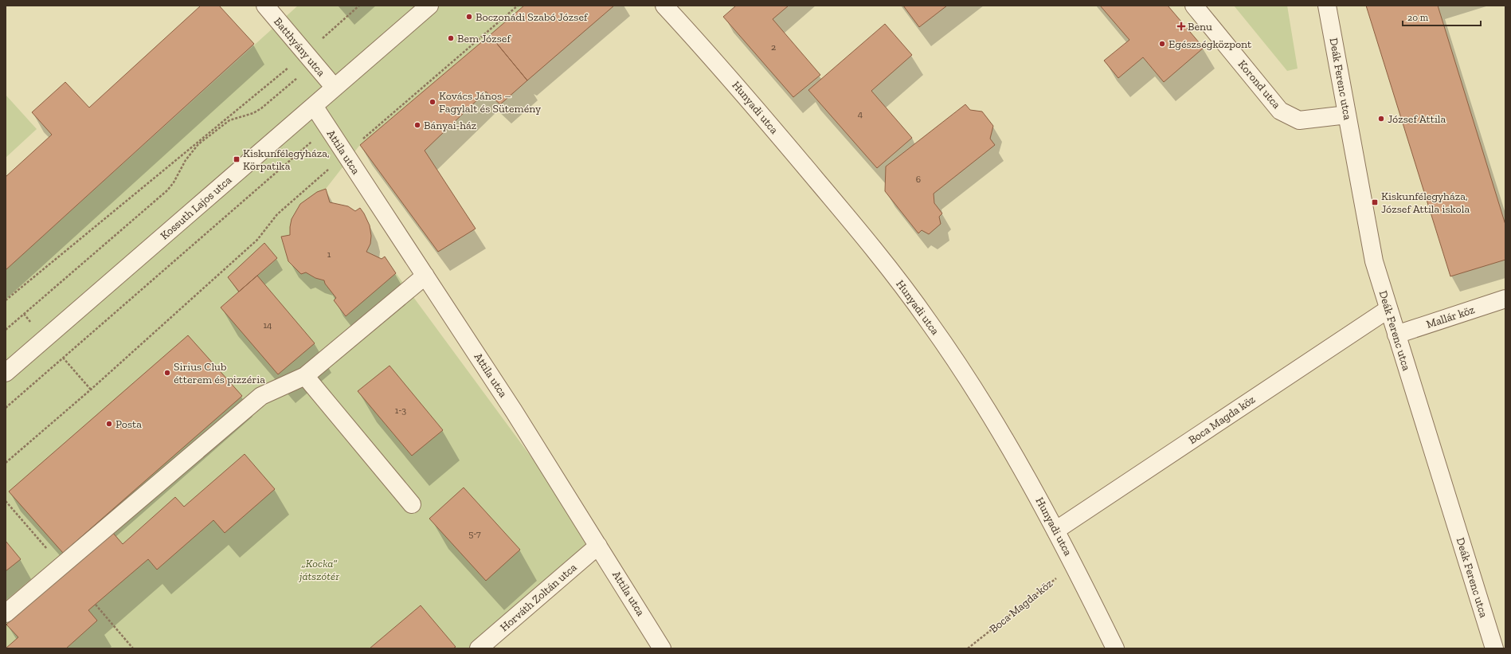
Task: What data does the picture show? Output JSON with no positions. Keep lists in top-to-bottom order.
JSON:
{
  "streets": {
    "street": [
      "Batthyány utca",
      "Deák Ferenc utca",
      "Korond utca",
      "Hunyadi utca",
      "Attila utca",
      "Kossuth Lajos utca",
      "Mallár köz",
      "Boca Magda köz",
      "Horváth Zoltán utca"
    ]
  },
  "crossings": [
    ["Batthyány utca", "Kossuth Lajos utca"],
    ["Deák Ferenc utca", "Korond utca"],
    ["Deák Ferenc utca", "Mallár köz"],
    ["Deák Ferenc utca", "Boca Magda köz"],
    ["Hunyadi utca", "Boca Magda köz"],
    ["Attila utca", "Kossuth Lajos utca"],
    ["Attila utca", "Horváth Zoltán utca"]
  ],
  "parks": ["„Kocka” játszótér"],
  "places": {
    "other": [
      "Boczonádi Szabó József",
      "Bem József",
      "Egészségközpont",
      "Kovács János – Fagylalt és Sütemény",
      "József Attila",
      "Bányai-ház",
      "Sirius Club étterem és pizzéria",
      "Posta"
    ],
    "health": ["Benu"],
    "transit": ["Kiskunfélegyháza, Körpatika", "Kiskunfélegyháza, József Attila iskola"]
  },
  "house_numbers": [
    "2",
    "4",
    "6",
    "1",
    "14",
    "1-3",
    "5-7"
  ],
  "scale_bar": "20 m"
}
